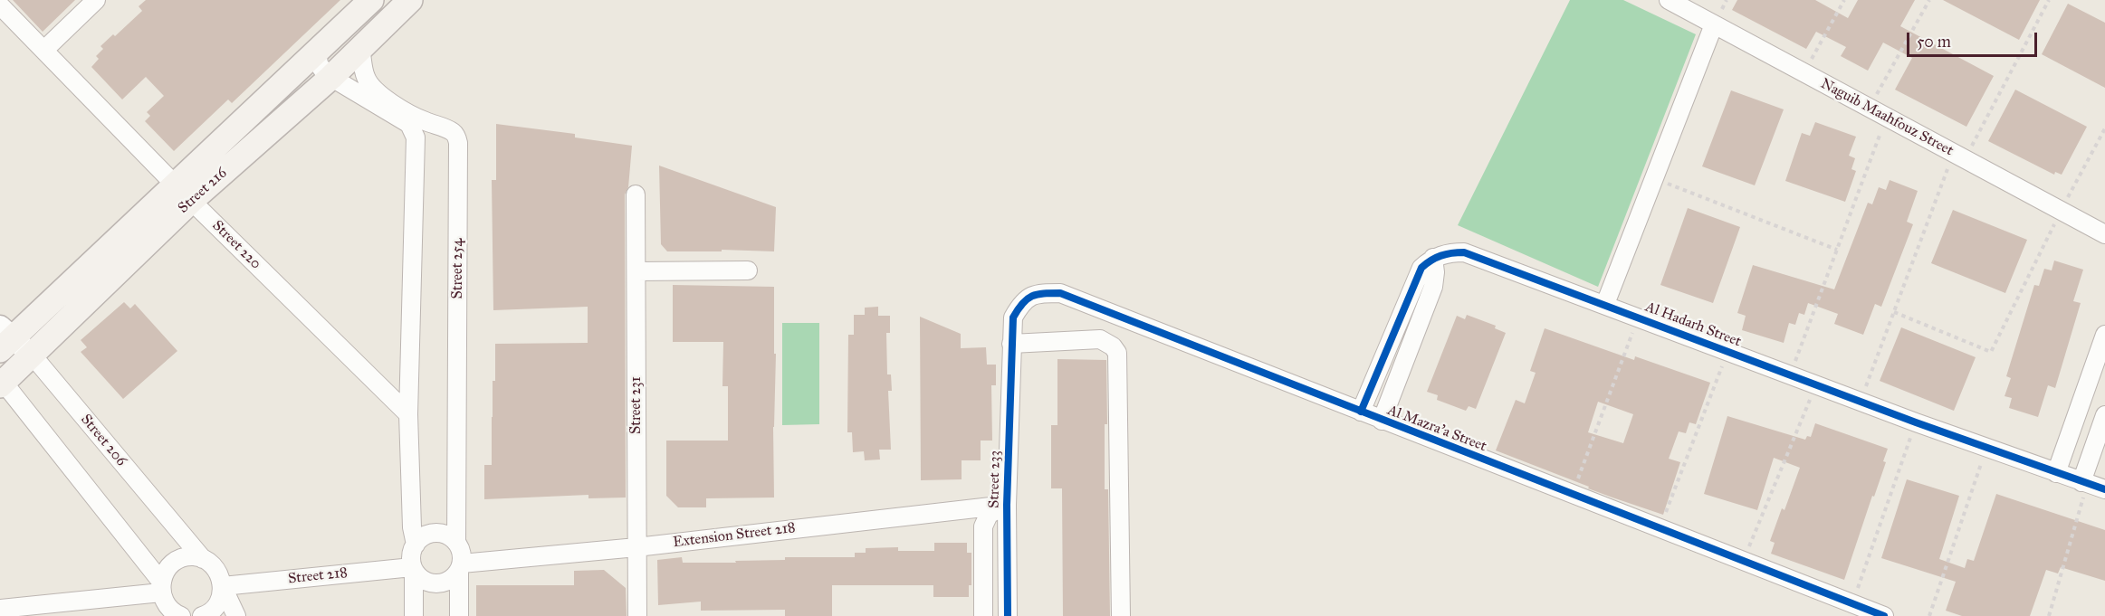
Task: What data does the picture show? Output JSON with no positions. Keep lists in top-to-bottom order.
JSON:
{
  "streets": {
    "main road": ["Street 216"],
    "street": [
      "Naguib Maahfouz Street",
      "Street 220",
      "Street 254",
      "Al Hadarh Street",
      "Street 231",
      "Al Mazra'a Street",
      "Street 206",
      "Street 233",
      "Extension Street 218",
      "Street 218"
    ]
  },
  "crossings": [
    ["Street 216", "Street 220"],
    ["Street 216", "Street 254"],
    ["Street 216", "Street 206"],
    ["Street 254", "Extension Street 218"],
    ["Street 254", "Street 218"],
    ["Street 231", "Extension Street 218"],
    ["Al Mazra'a Street", "Street 233"],
    ["Street 206", "Street 218"],
    ["Street 233", "Extension Street 218"],
    ["Extension Street 218", "Street 218"]
  ],
  "scale_bar": "50 m"
}
